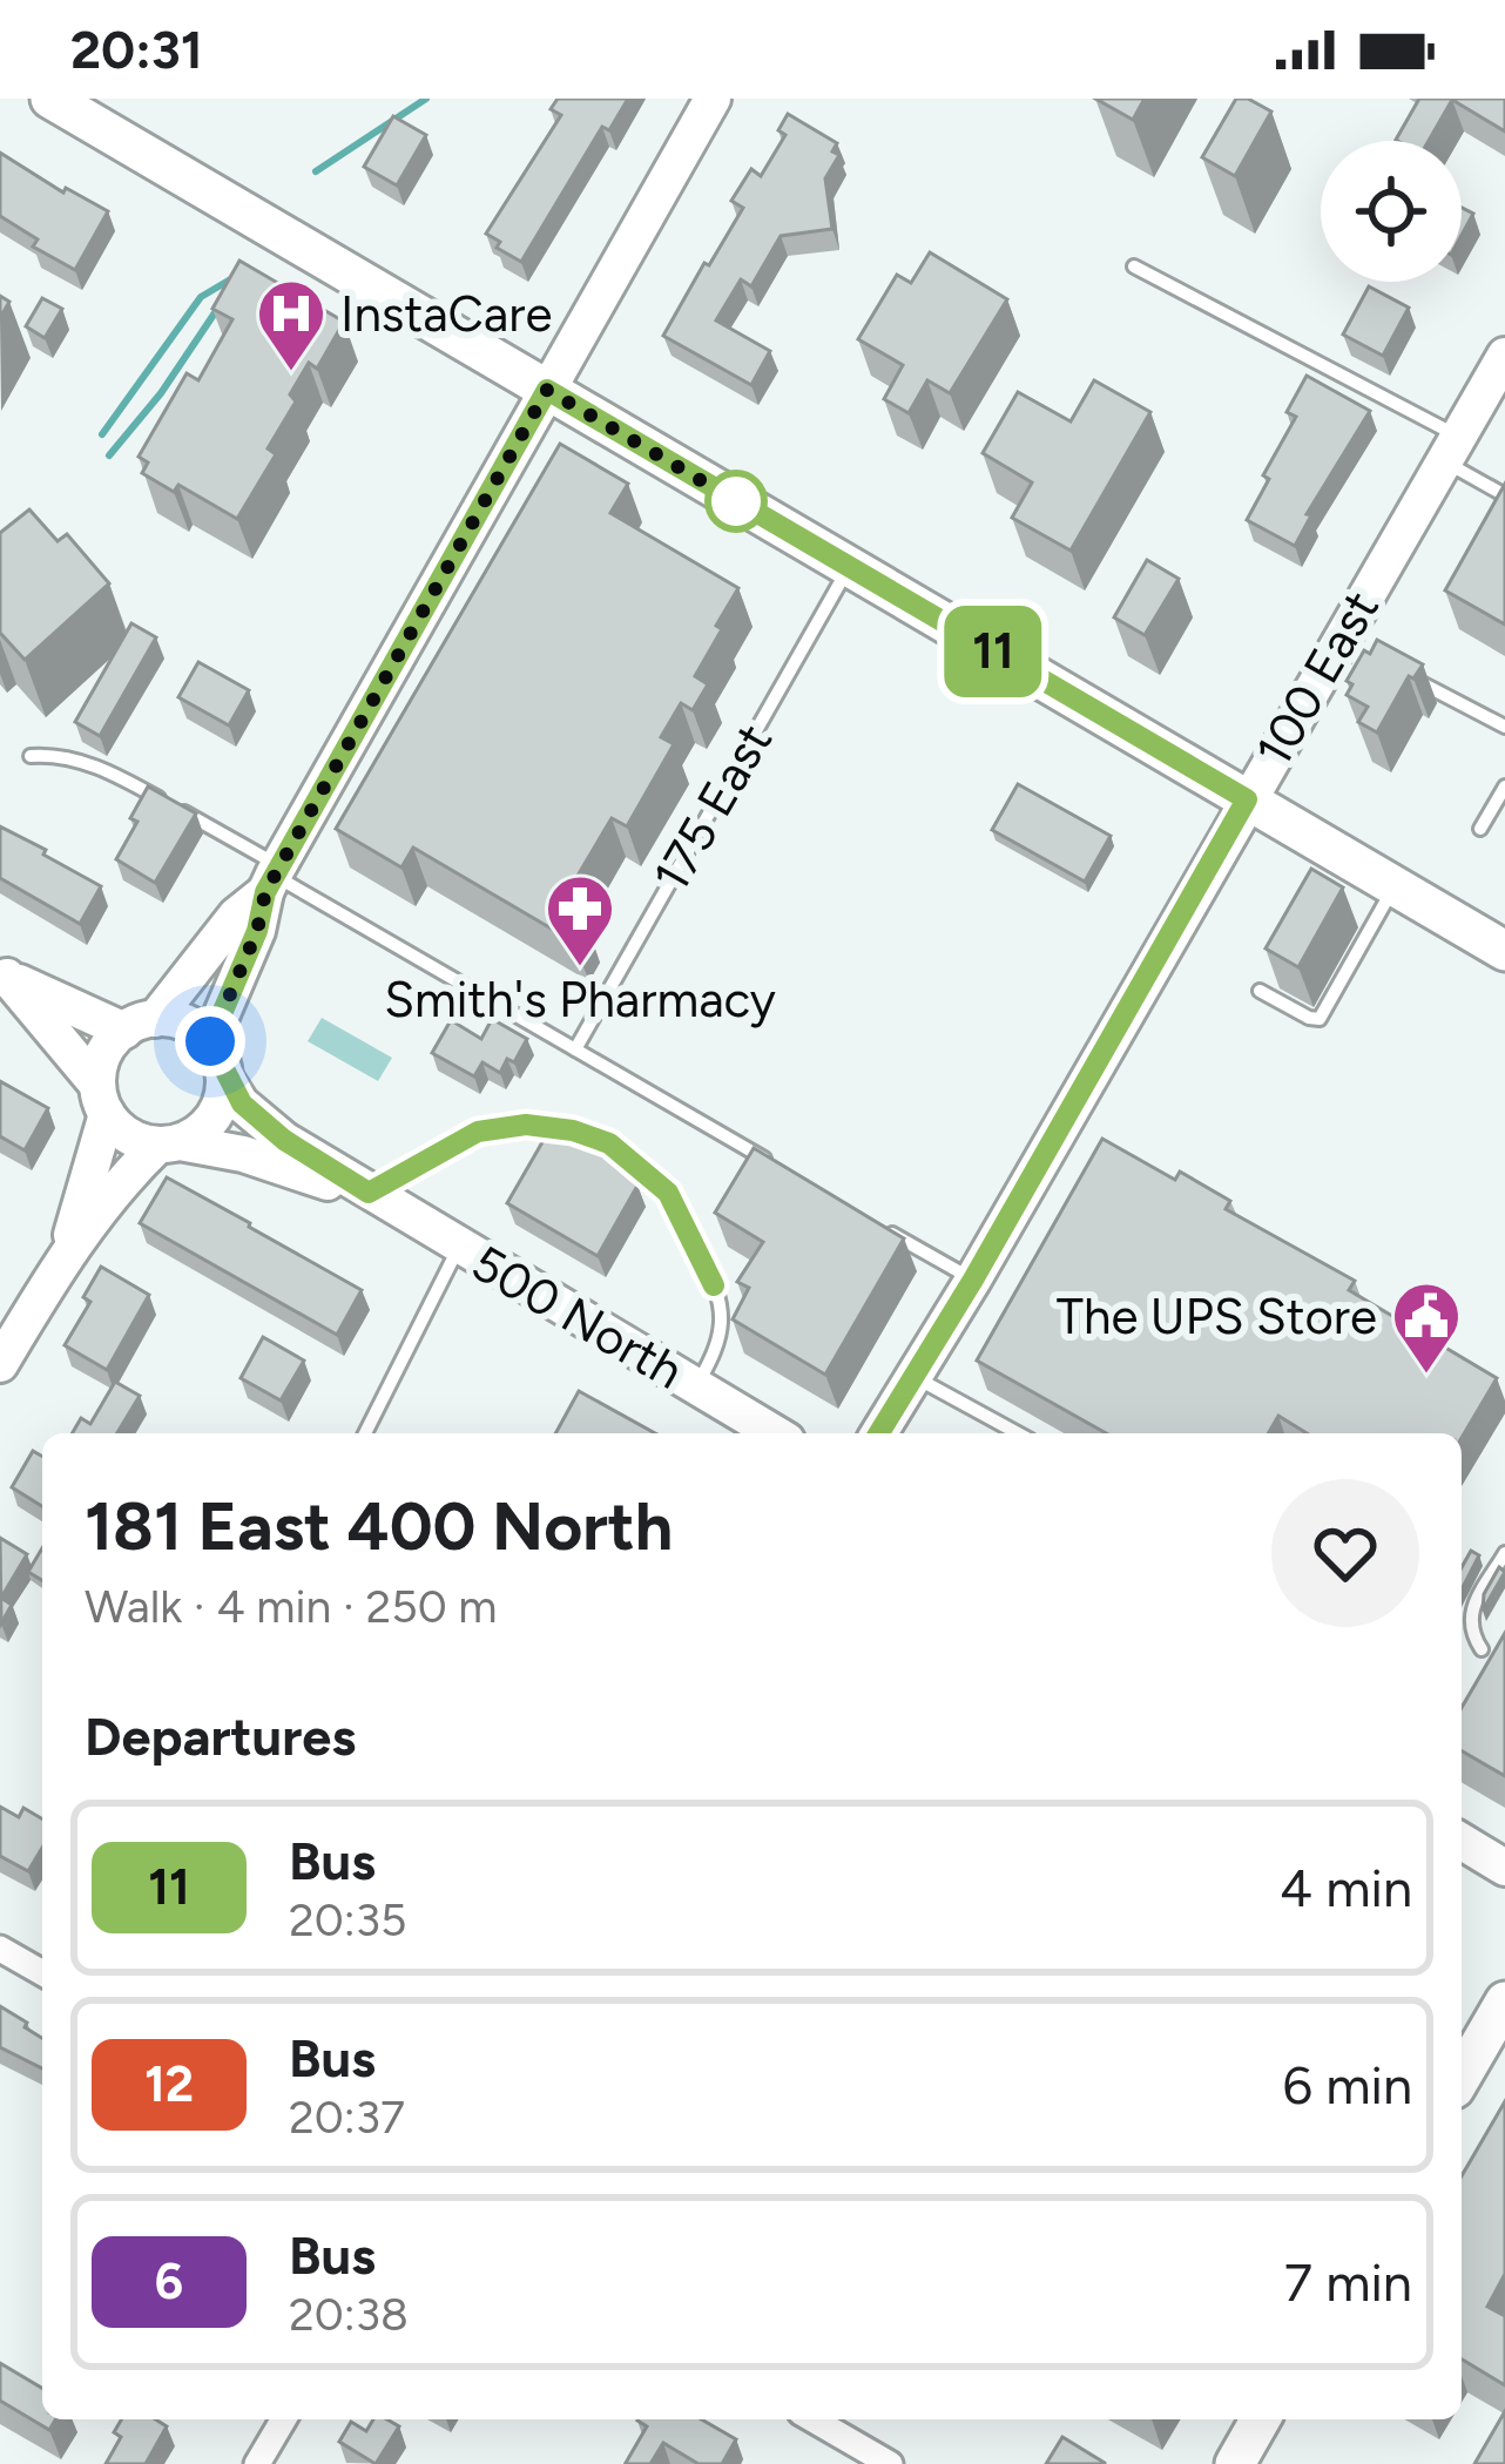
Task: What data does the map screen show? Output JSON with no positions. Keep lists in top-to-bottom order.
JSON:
{
  "streets": {
    "street": ["100 East", "500 North"],
    "lane": ["175 East"]
  },
  "places": {
    "hospital": ["InstaCare"],
    "pharmacy": ["Smith's Pharmacy"],
    "public building": ["The UPS Store"]
  },
  "lines": ["bus line 11"],
  "page": {
    "status": "20:31",
    "on_map": "11",
    "heading": [
      ["181 East 400 North", "Walk · 4 min · 250 m"],
      "Departures"
    ],
    "list": [
      {
        "mark": "11",
        "name": "Bus",
        "note": "20:35",
        "value": "4 min"
      },
      {
        "mark": "12",
        "name": "Bus",
        "note": "20:37",
        "value": "6 min"
      },
      {
        "mark": "6",
        "name": "Bus",
        "note": "20:38",
        "value": "7 min"
      }
    ]
  }
}
